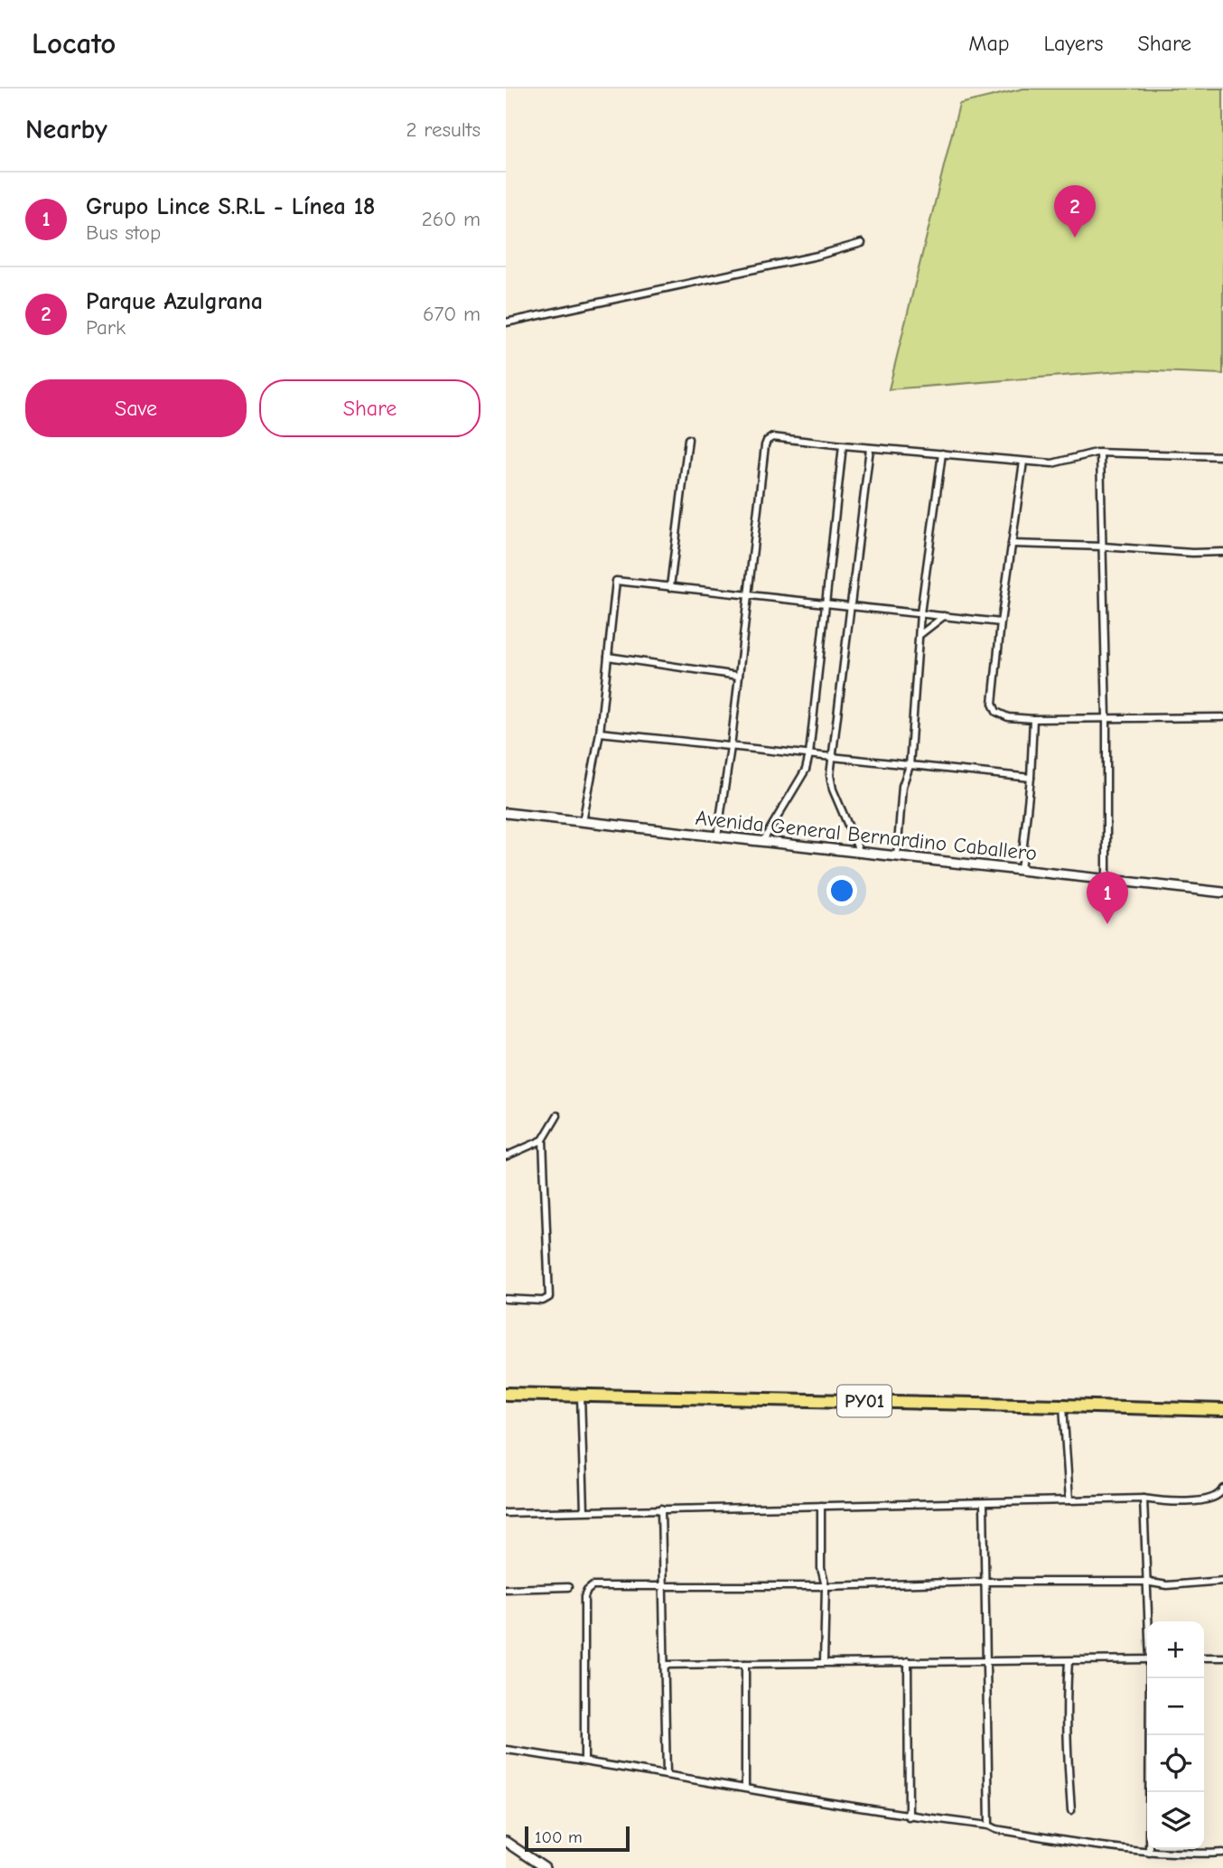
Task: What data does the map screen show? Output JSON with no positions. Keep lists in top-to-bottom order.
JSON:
{
  "streets": {
    "highway": ["PY01"],
    "main road": ["Avenida General Bernardino Caballero"]
  },
  "scale_bar": "100 m",
  "page": {
    "header": "Locato",
    "nav": ["Map", "Layers", "Share"],
    "heading": ["Nearby", "2 results"],
    "list": [
      {
        "mark": "1",
        "name": "Grupo Lince S.R.L - Línea 18",
        "note": "Bus stop",
        "value": "260 m"
      },
      {
        "mark": "2",
        "name": "Parque Azulgrana",
        "note": "Park",
        "value": "670 m"
      }
    ],
    "pins": ["2", "1"],
    "buttons": ["Save", "Share"],
    "map_buttons": ["+", "−"],
    "scale": "100 m"
  }
}
